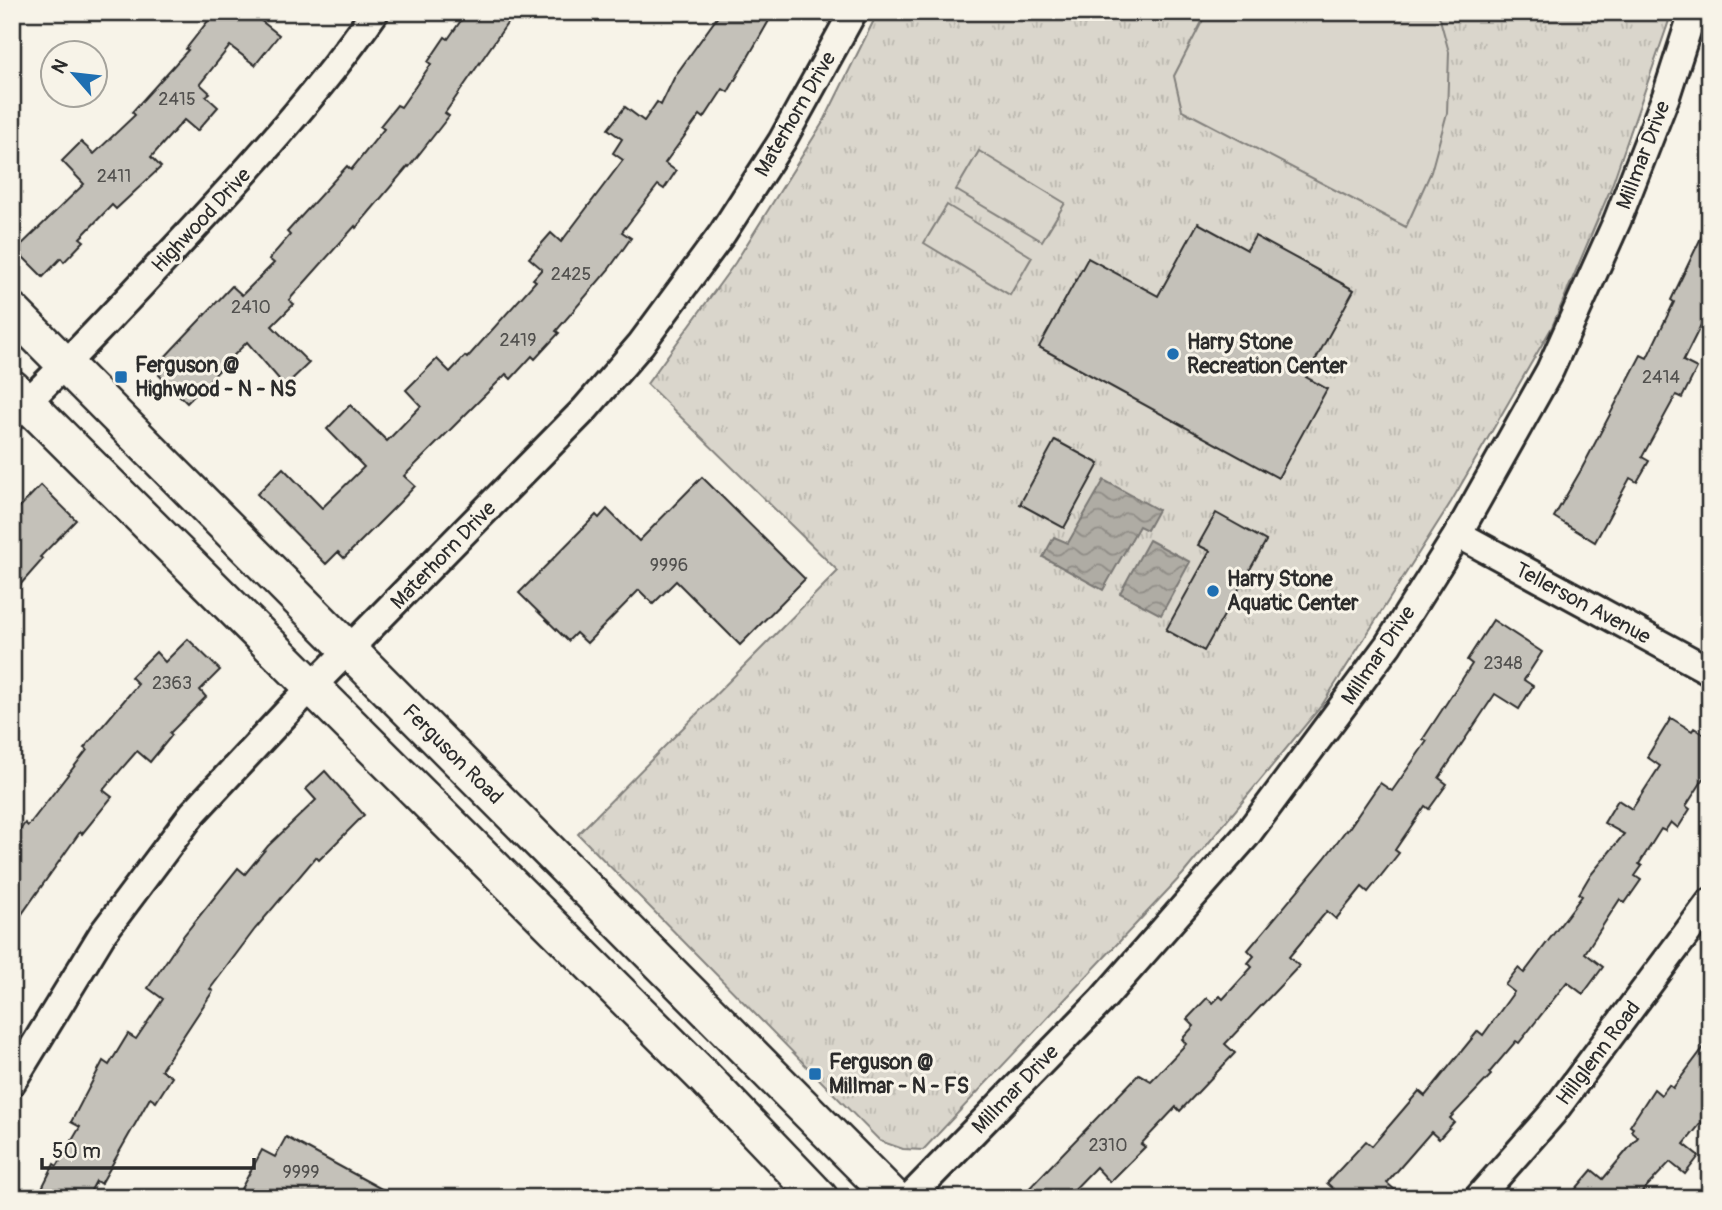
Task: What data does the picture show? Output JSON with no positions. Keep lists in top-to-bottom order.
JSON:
{
  "streets": {
    "main road": ["Ferguson Road"],
    "street": [
      "Materhorn Drive",
      "Millmar Drive",
      "Highwood Drive",
      "Tellerson Avenue",
      "Hillglenn Road"
    ]
  },
  "crossings": [
    ["Materhorn Drive", "Ferguson Road"],
    ["Millmar Drive", "Tellerson Avenue"],
    ["Highwood Drive", "Ferguson Road"]
  ],
  "places": {
    "other": ["Harry Stone Recreation Center", "Harry Stone Aquatic Center"],
    "transit": ["Ferguson @ Highwood - N - NS", "Ferguson @ Millmar - N - FS"]
  },
  "house_numbers": [
    "2415",
    "2411",
    "2425",
    "2410",
    "2419",
    "2414",
    "9996",
    "2348",
    "2363",
    "2310",
    "9999"
  ],
  "scale_bar": "50 m",
  "north": "top left"
}
